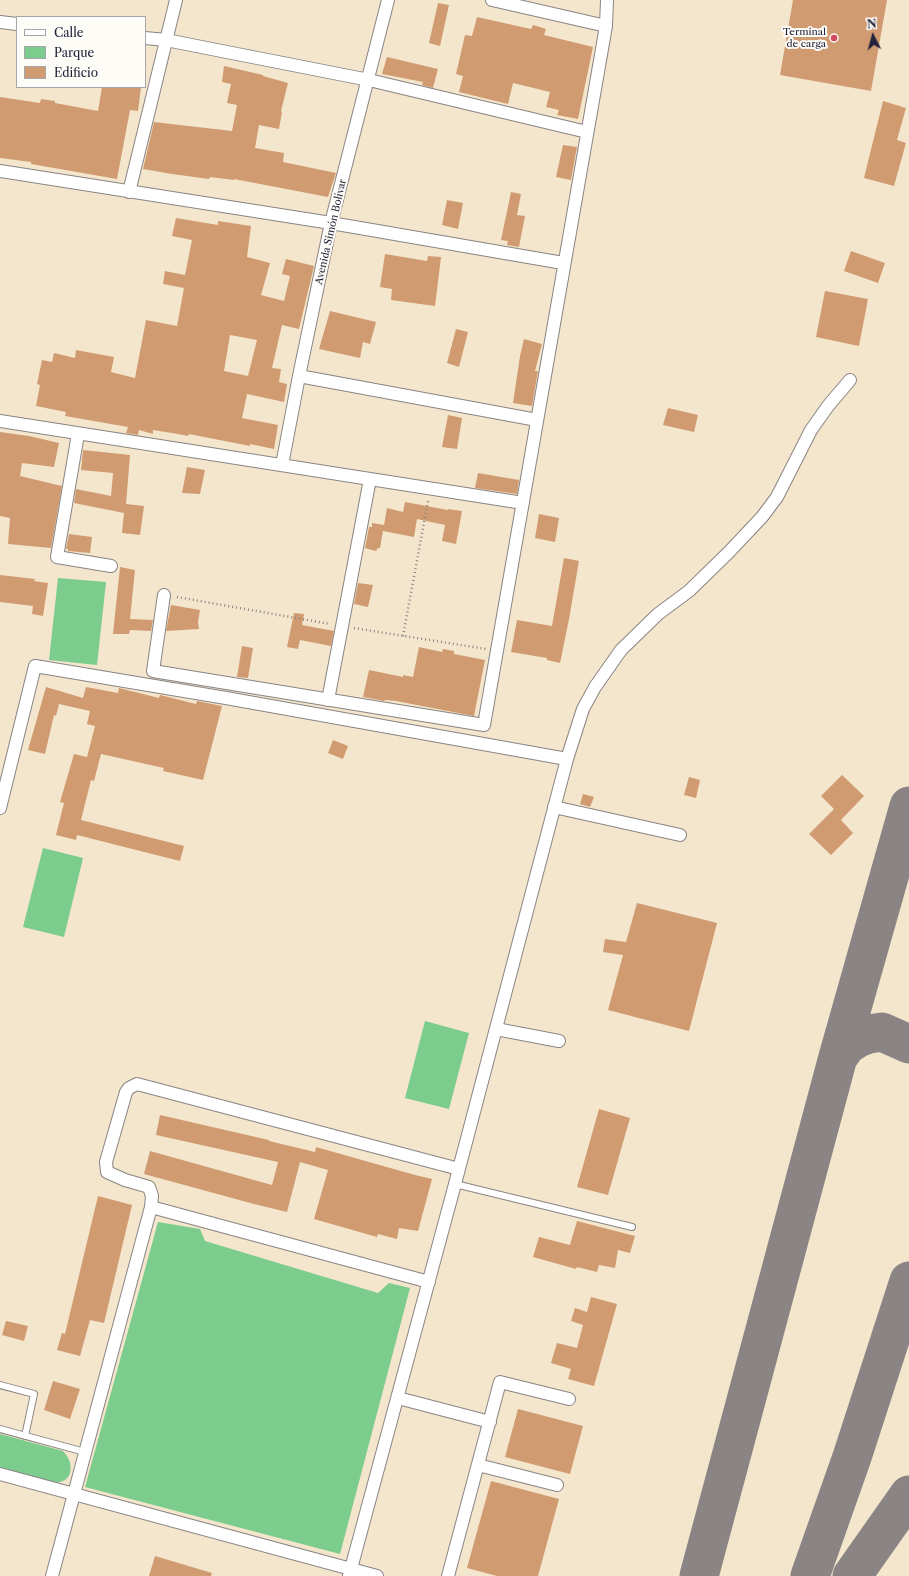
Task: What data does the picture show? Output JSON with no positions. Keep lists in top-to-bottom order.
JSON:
{
  "streets": {
    "street": ["Avenida Simón Bolívar"]
  },
  "places": ["Terminal de carga"],
  "legend": ["Calle", "Parque", "Edificio"],
  "north": "top"
}
